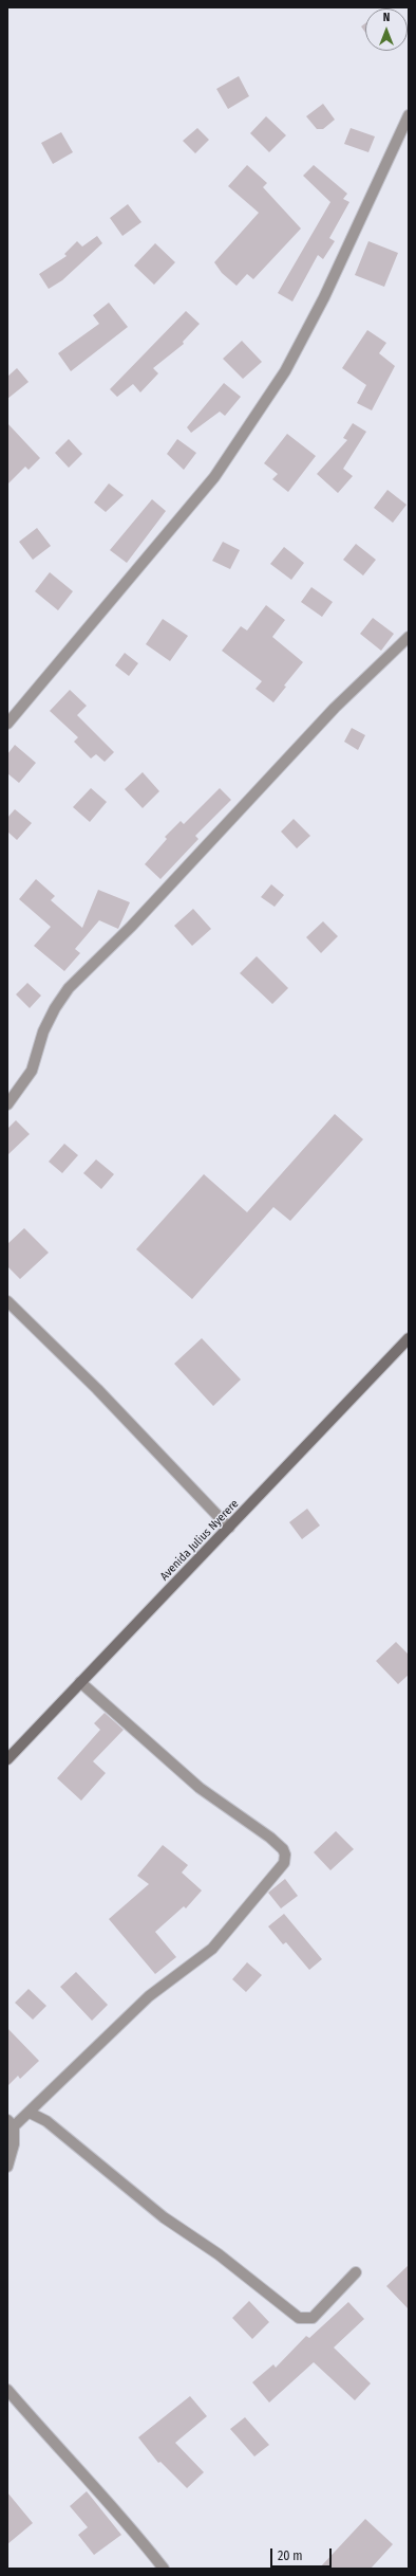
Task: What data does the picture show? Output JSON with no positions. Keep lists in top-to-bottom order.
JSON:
{
  "streets": {
    "street": ["Avenida Julius Nyerere"]
  },
  "scale_bar": "20 m",
  "north": "top"
}
